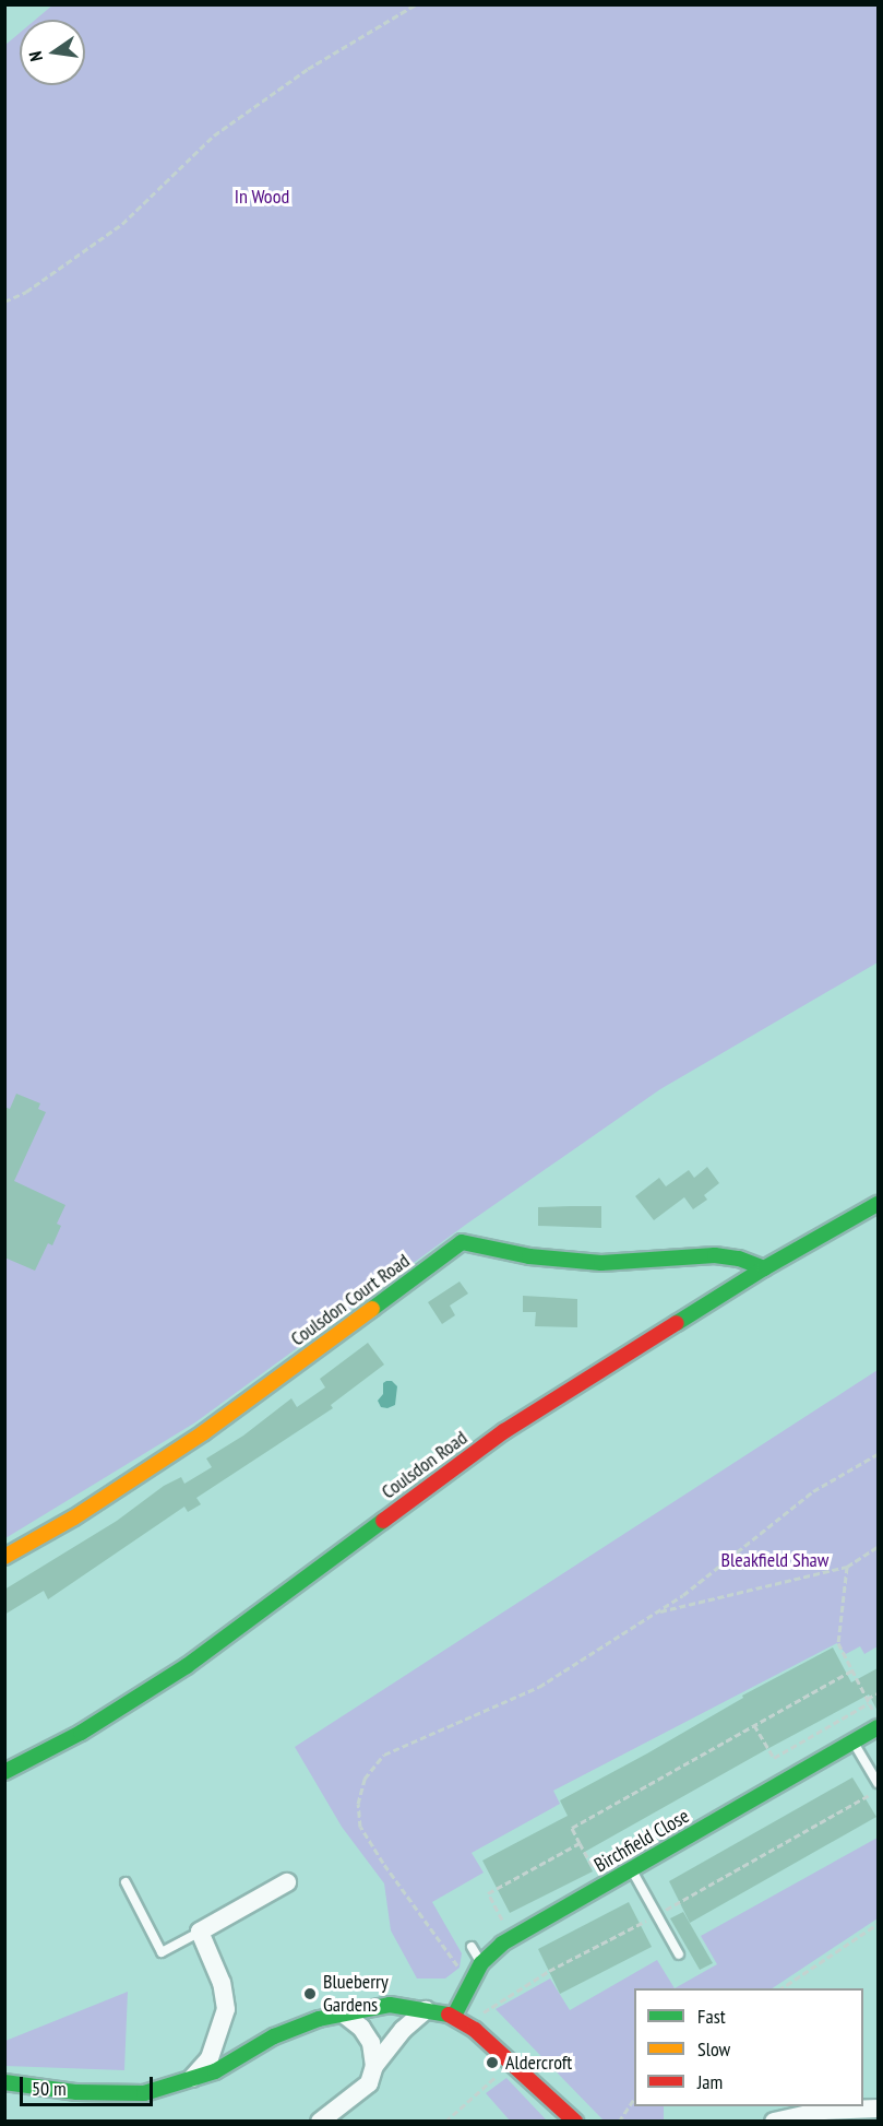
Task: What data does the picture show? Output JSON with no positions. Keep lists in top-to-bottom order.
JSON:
{
  "streets": {
    "street": ["Coulsdon Court Road", "Coulsdon Road", "Birchfield Close"]
  },
  "crossings": [
    ["Coulsdon Court Road", "Coulsdon Road"]
  ],
  "parks": ["In Wood", "Bleakfield Shaw"],
  "places": ["Blueberry Gardens", "Aldercroft"],
  "legend": ["Fast", "Slow", "Jam"],
  "scale_bar": "50 m",
  "north": "left"
}
